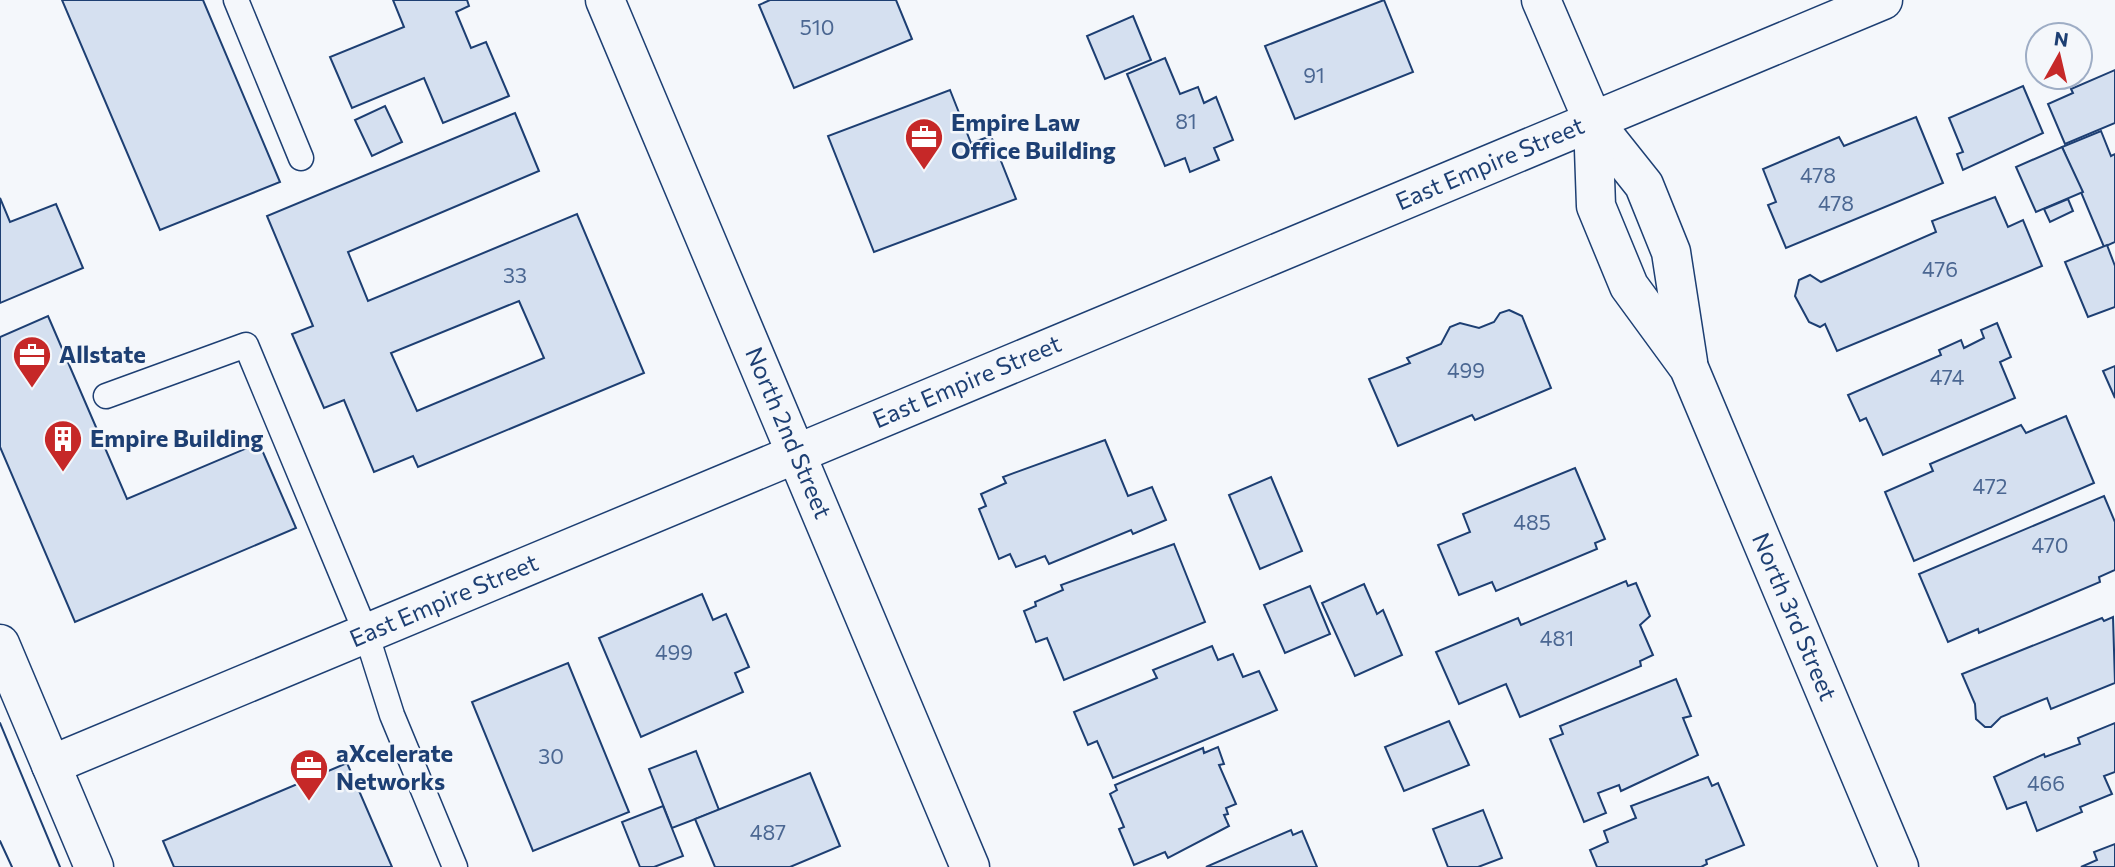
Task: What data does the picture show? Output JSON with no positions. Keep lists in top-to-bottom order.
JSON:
{
  "streets": {
    "street": ["East Empire Street", "North 2nd Street", "North 3rd Street"]
  },
  "crossings": [
    ["East Empire Street", "North 2nd Street"],
    ["East Empire Street", "North 3rd Street"]
  ],
  "places": {
    "office": ["Empire Law Office Building", "Allstate", "aXcelerate Networks"],
    "building": ["Empire Building"]
  },
  "house_numbers": [
    "510",
    "91",
    "81",
    "478",
    "478",
    "476",
    "33",
    "499",
    "474",
    "472",
    "485",
    "470",
    "481",
    "499",
    "30",
    "466",
    "487"
  ],
  "north": "top"
}
